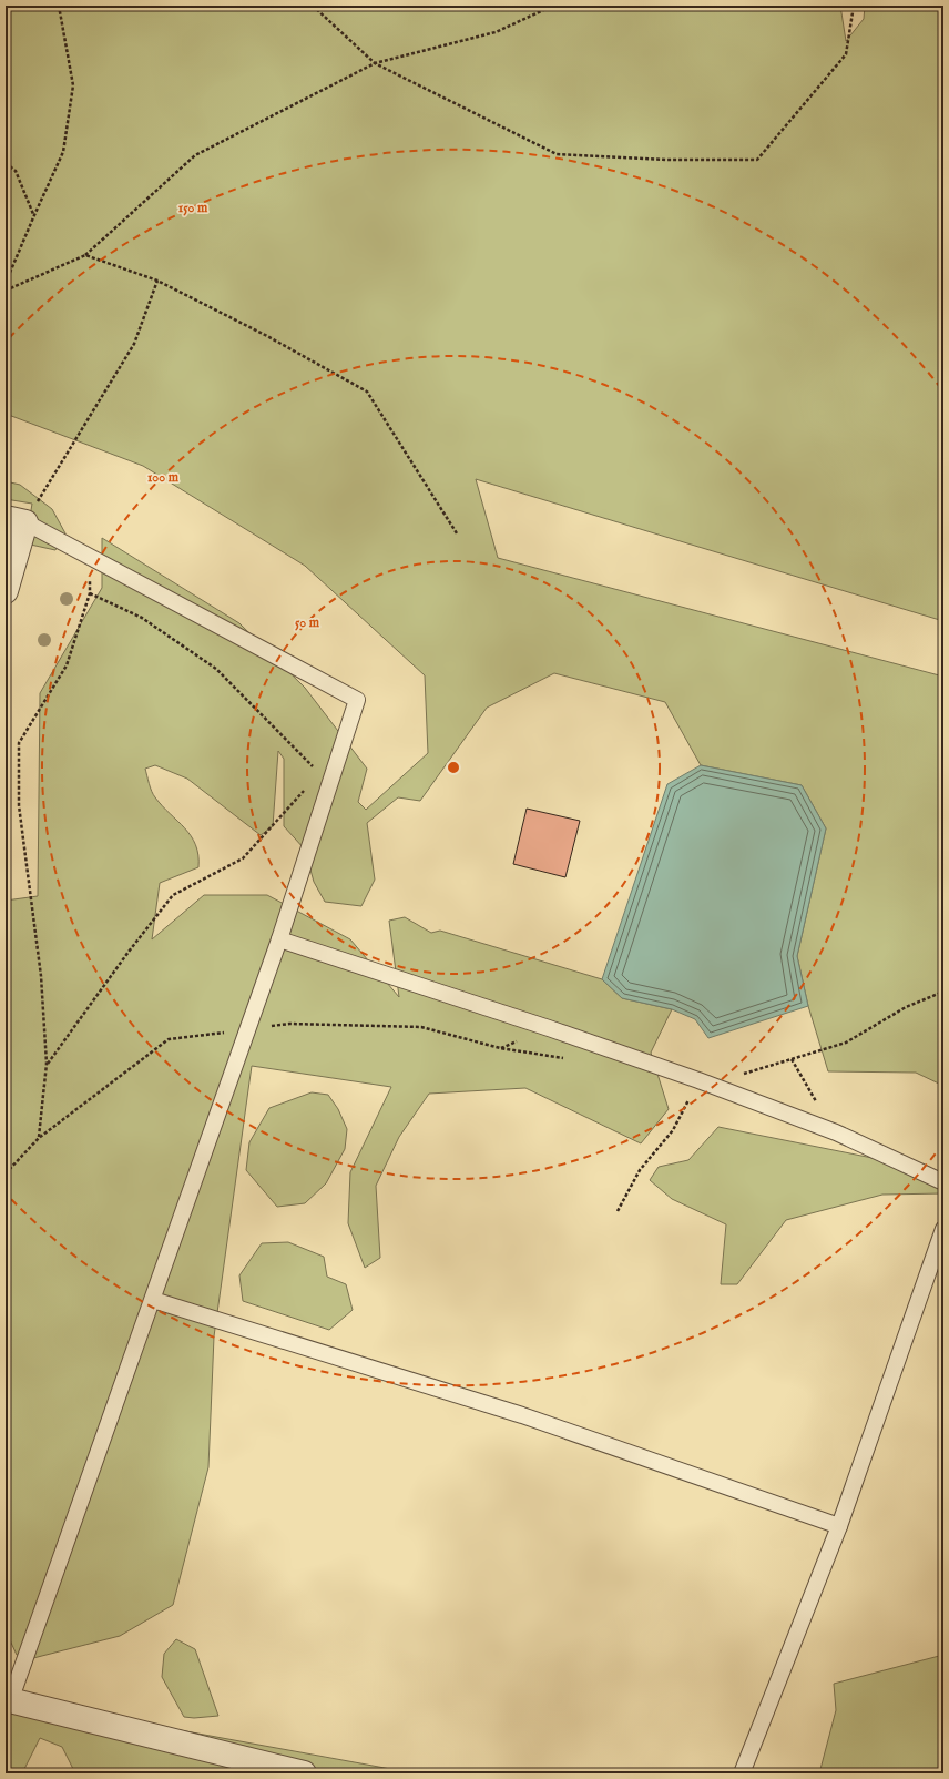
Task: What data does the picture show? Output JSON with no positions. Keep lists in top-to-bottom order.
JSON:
{
  "rings": ["150 m", "100 m", "50 m"]
}
